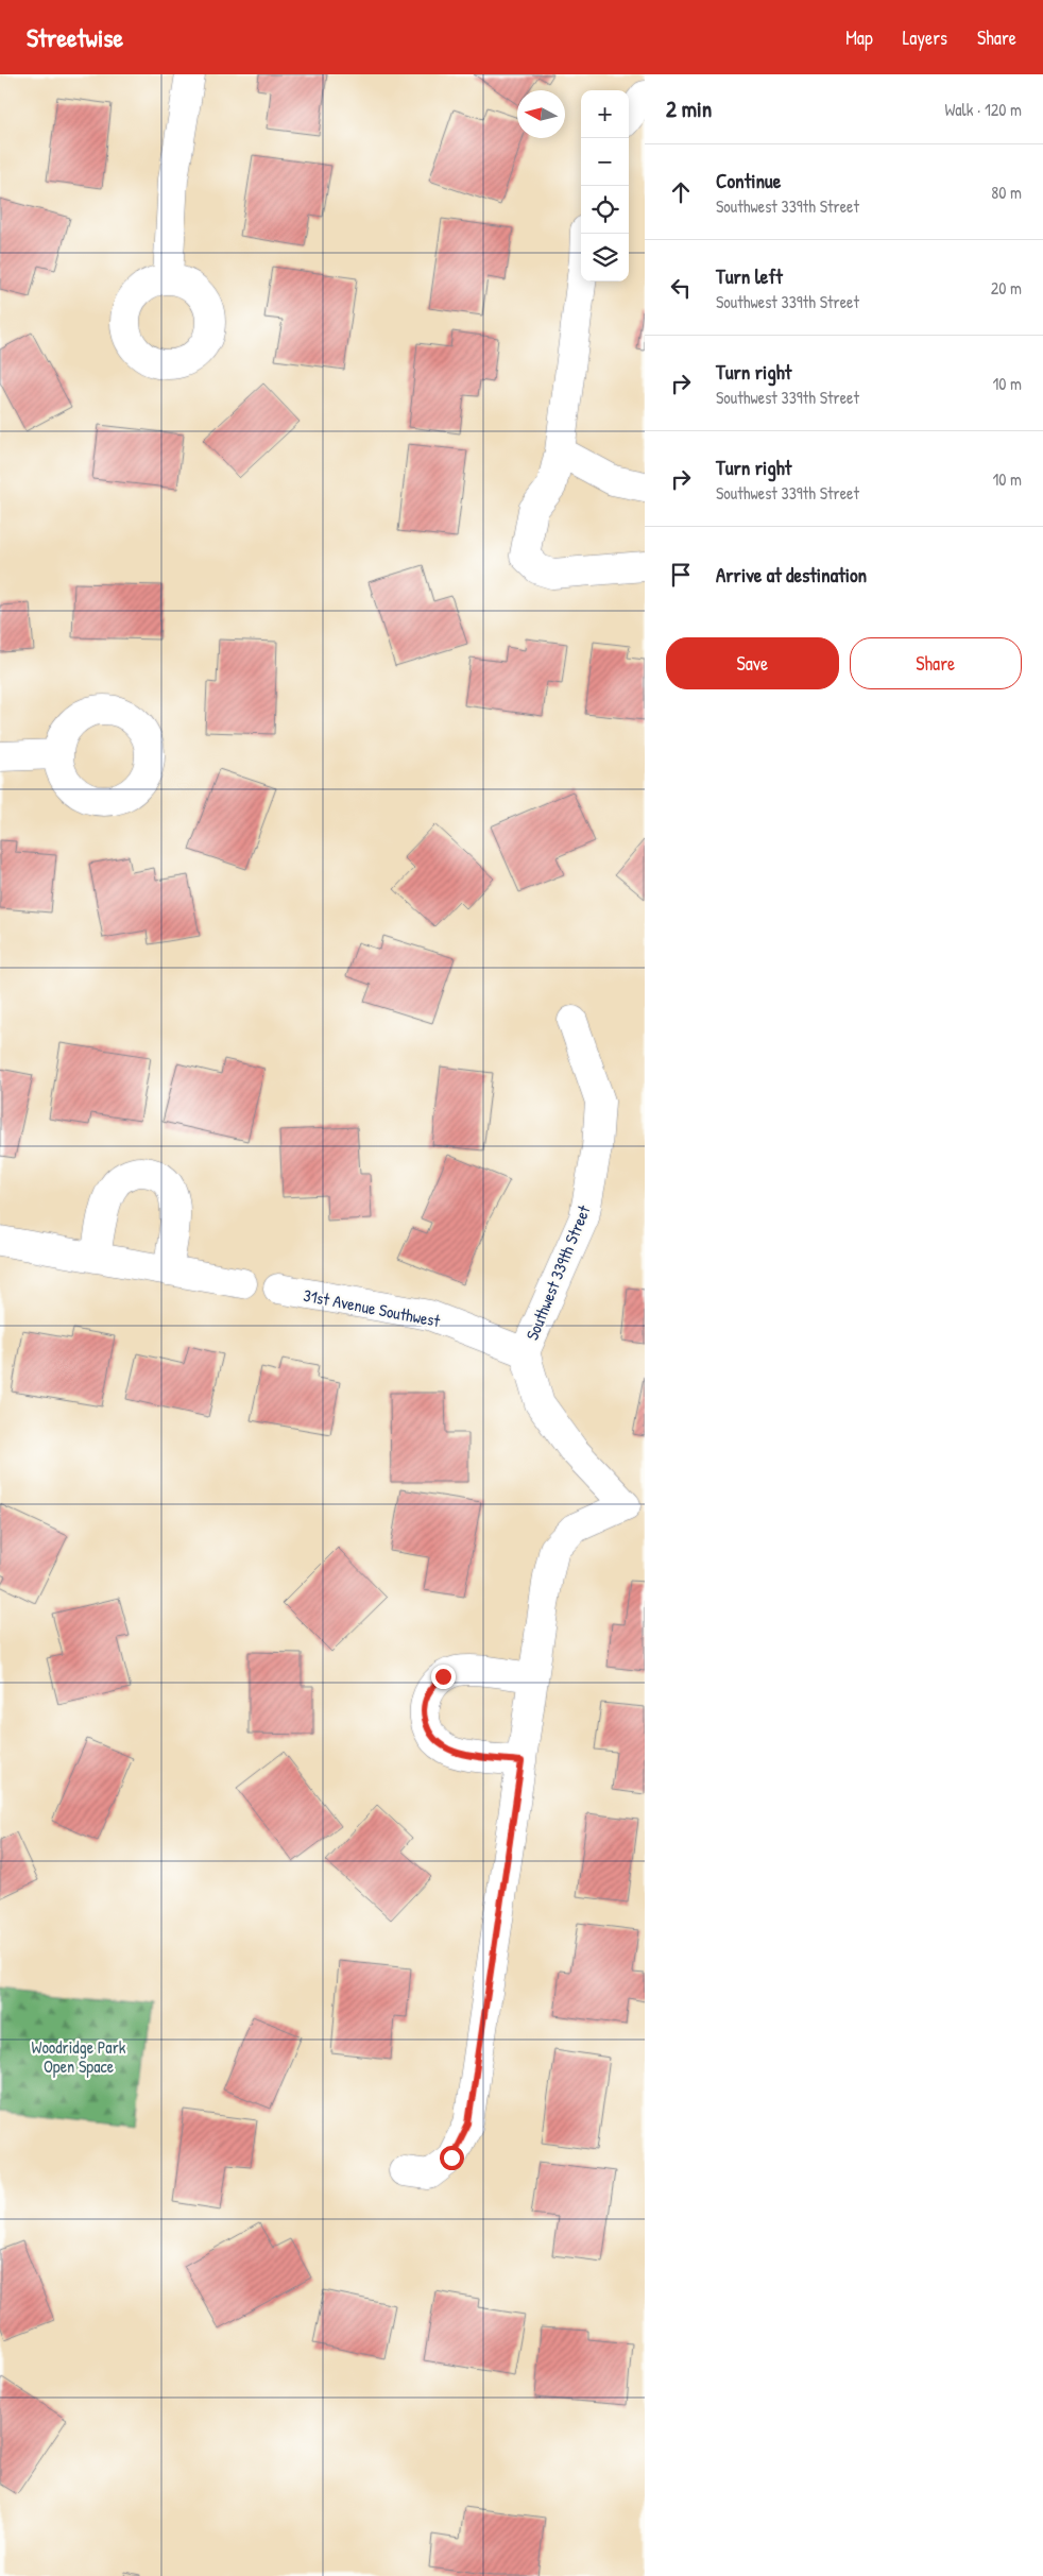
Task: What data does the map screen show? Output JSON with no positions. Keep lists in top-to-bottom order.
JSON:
{
  "streets": {
    "street": ["Southwest 339th Street", "31st Avenue Southwest"]
  },
  "crossings": [
    ["Southwest 339th Street", "31st Avenue Southwest"]
  ],
  "parks": ["Woodridge Park Open Space"],
  "north": "left",
  "page": {
    "header": "Streetwise",
    "nav": ["Map", "Layers", "Share"],
    "heading": ["2 min", "Walk · 120 m"],
    "map_buttons": ["+", "−"],
    "list": [
      ["Continue", "Southwest 339th Street", "80 m"],
      ["Turn left", "Southwest 339th Street", "20 m"],
      ["Turn right", "Southwest 339th Street", "10 m"],
      ["Turn right", "Southwest 339th Street", "10 m"],
      "Arrive at destination"
    ],
    "buttons": ["Save", "Share"]
  }
}
